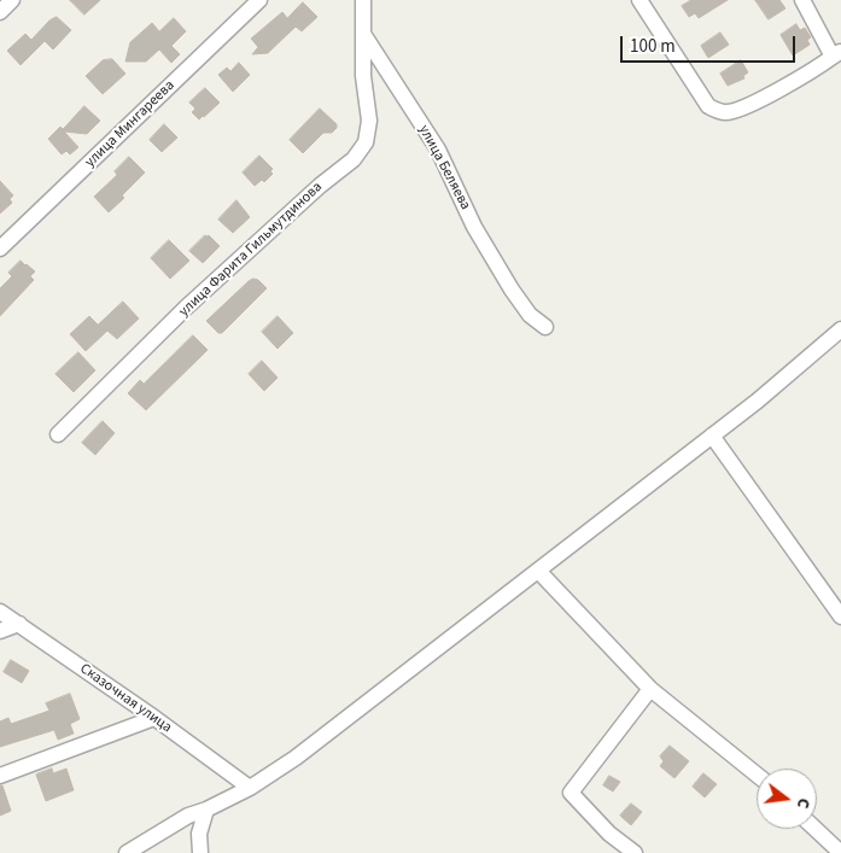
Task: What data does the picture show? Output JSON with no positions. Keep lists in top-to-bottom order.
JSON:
{
  "streets": {
    "street": [
      "улица Мингареева",
      "улица Беляева",
      "улица Фарита Гильмутдинова",
      "Сказочная улица"
    ]
  },
  "crossings": [
    ["улица Беляева", "улица Фарита Гильмутдинова"]
  ],
  "scale_bar": "100 m",
  "north": "right"
}
